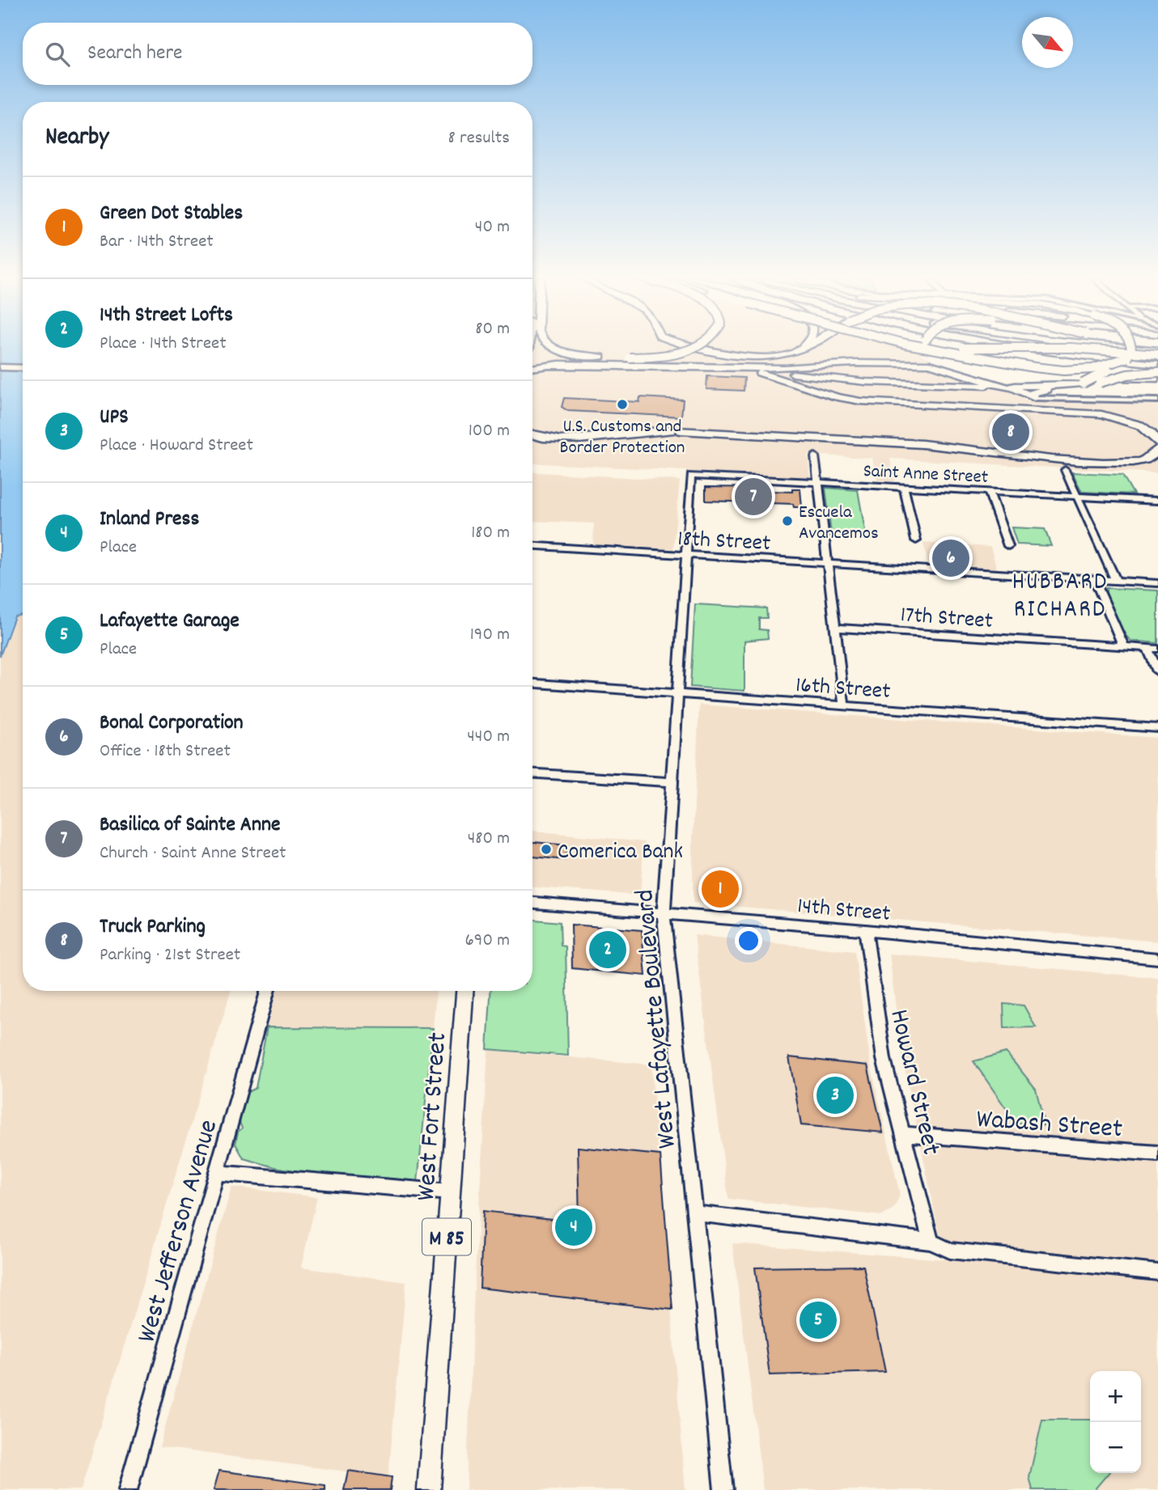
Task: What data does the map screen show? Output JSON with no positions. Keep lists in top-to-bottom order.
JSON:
{
  "streets": {
    "main road": ["West Fort Street", "M 85"],
    "street": [
      "Saint Anne Street",
      "18th Street",
      "17th Street",
      "16th Street",
      "14th Street",
      "West Lafayette Boulevard",
      "Howard Street",
      "Wabash Street",
      "West Jefferson Avenue"
    ]
  },
  "crossings": [
    ["Saint Anne Street", "West Lafayette Boulevard"],
    ["18th Street", "West Lafayette Boulevard"],
    ["16th Street", "West Lafayette Boulevard"],
    ["14th Street", "West Lafayette Boulevard"],
    ["14th Street", "Howard Street"],
    ["Howard Street", "Wabash Street"]
  ],
  "districts": ["HUBBARD RICHARD"],
  "places": ["U.S. Customs and Border Protection", "Escuela Avancemos", "Comerica Bank"],
  "north": "bottom right",
  "page": {
    "search": "Search here",
    "heading": ["Nearby", "8 results"],
    "list": [
      {
        "mark": "1",
        "name": "Green Dot Stables",
        "note": "Bar · 14th Street",
        "value": "40 m"
      },
      {
        "mark": "2",
        "name": "14th Street Lofts",
        "note": "Place · 14th Street",
        "value": "80 m"
      },
      {
        "mark": "3",
        "name": "UPS",
        "note": "Place · Howard Street",
        "value": "100 m"
      },
      {
        "mark": "4",
        "name": "Inland Press",
        "note": "Place",
        "value": "180 m"
      },
      {
        "mark": "5",
        "name": "Lafayette Garage",
        "note": "Place",
        "value": "190 m"
      },
      {
        "mark": "6",
        "name": "Bonal Corporation",
        "note": "Office · 18th Street",
        "value": "440 m"
      },
      {
        "mark": "7",
        "name": "Basilica of Sainte Anne",
        "note": "Church · Saint Anne Street",
        "value": "480 m"
      },
      {
        "mark": "8",
        "name": "Truck Parking",
        "note": "Parking · 21st Street",
        "value": "690 m"
      }
    ],
    "pins": [
      "8",
      "7",
      "6",
      "1",
      "2",
      "3",
      "4",
      "5"
    ],
    "map_buttons": ["+", "−"]
  }
}
